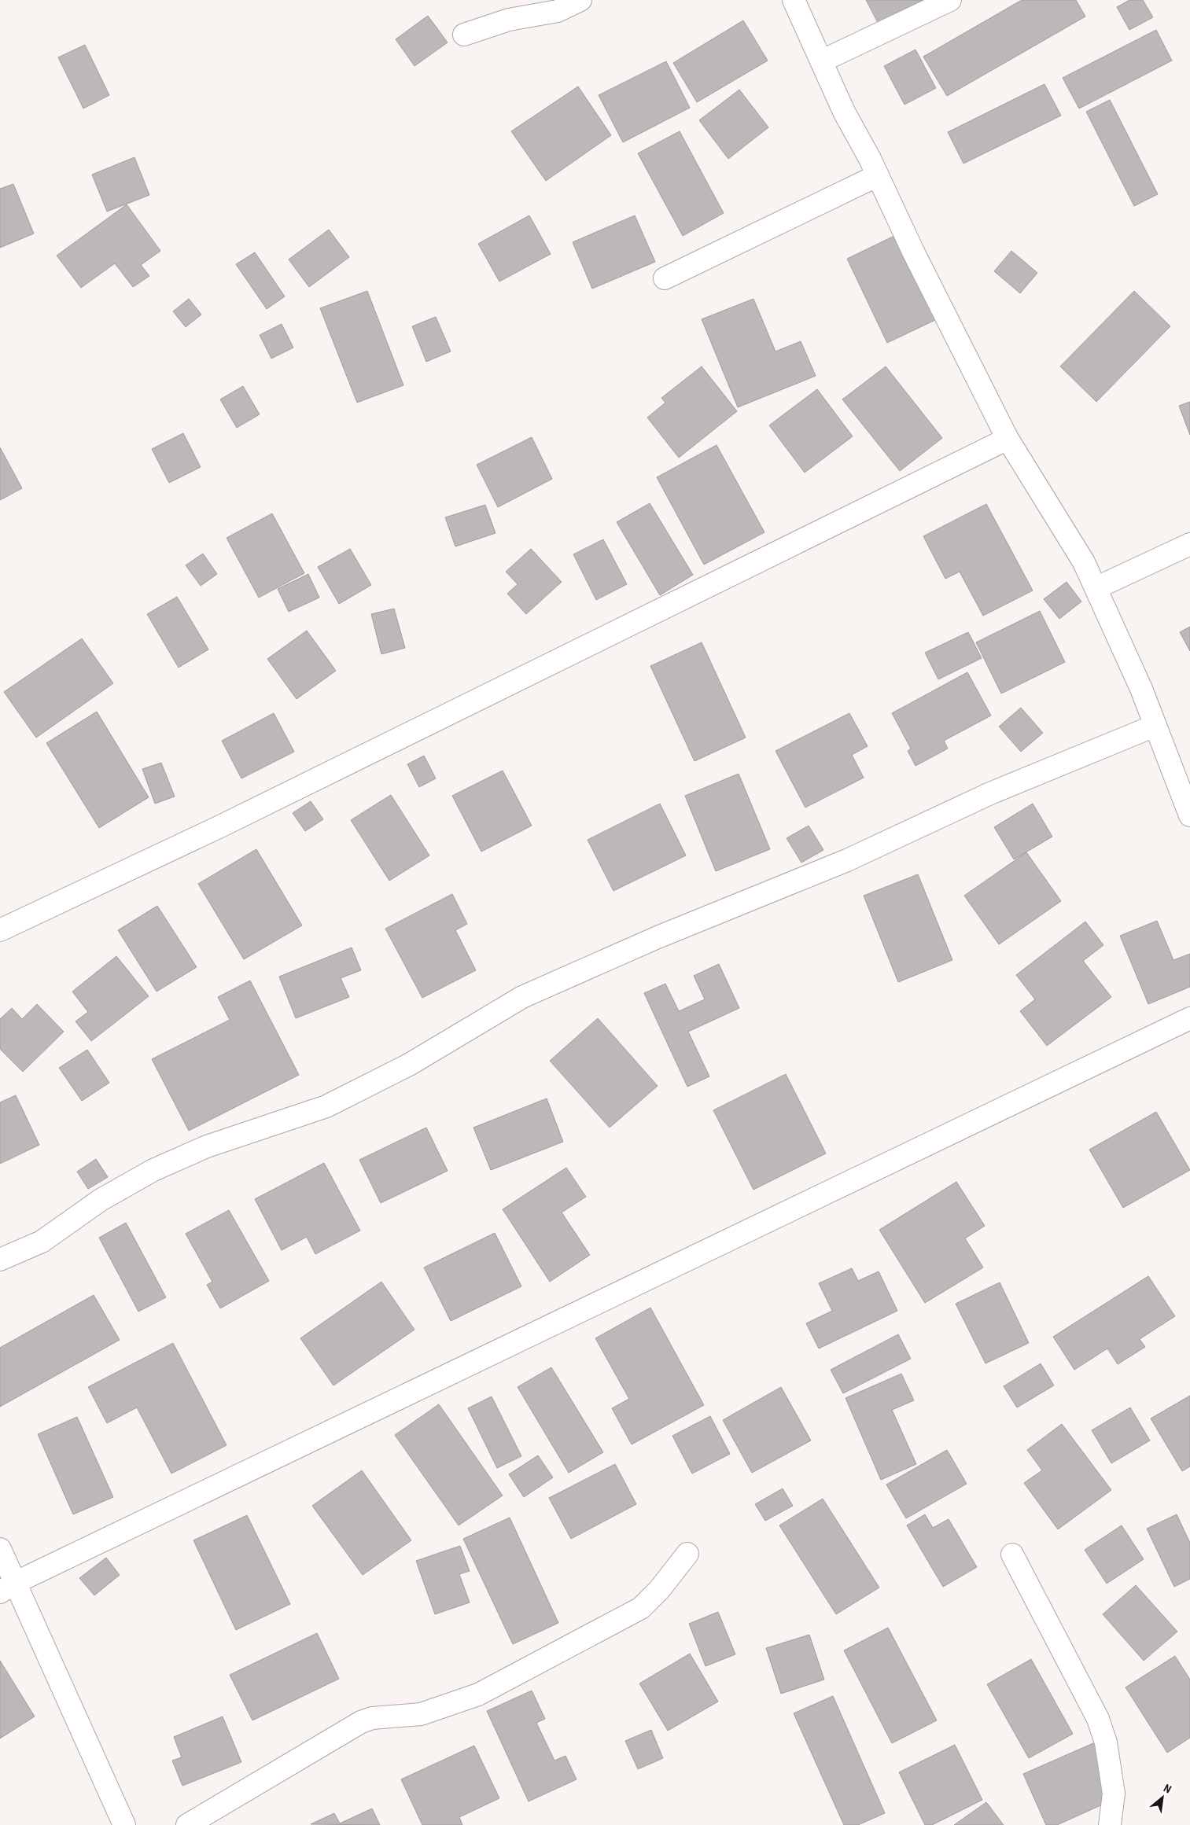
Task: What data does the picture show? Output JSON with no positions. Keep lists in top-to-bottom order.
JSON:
{
  "north": "top right"
}
